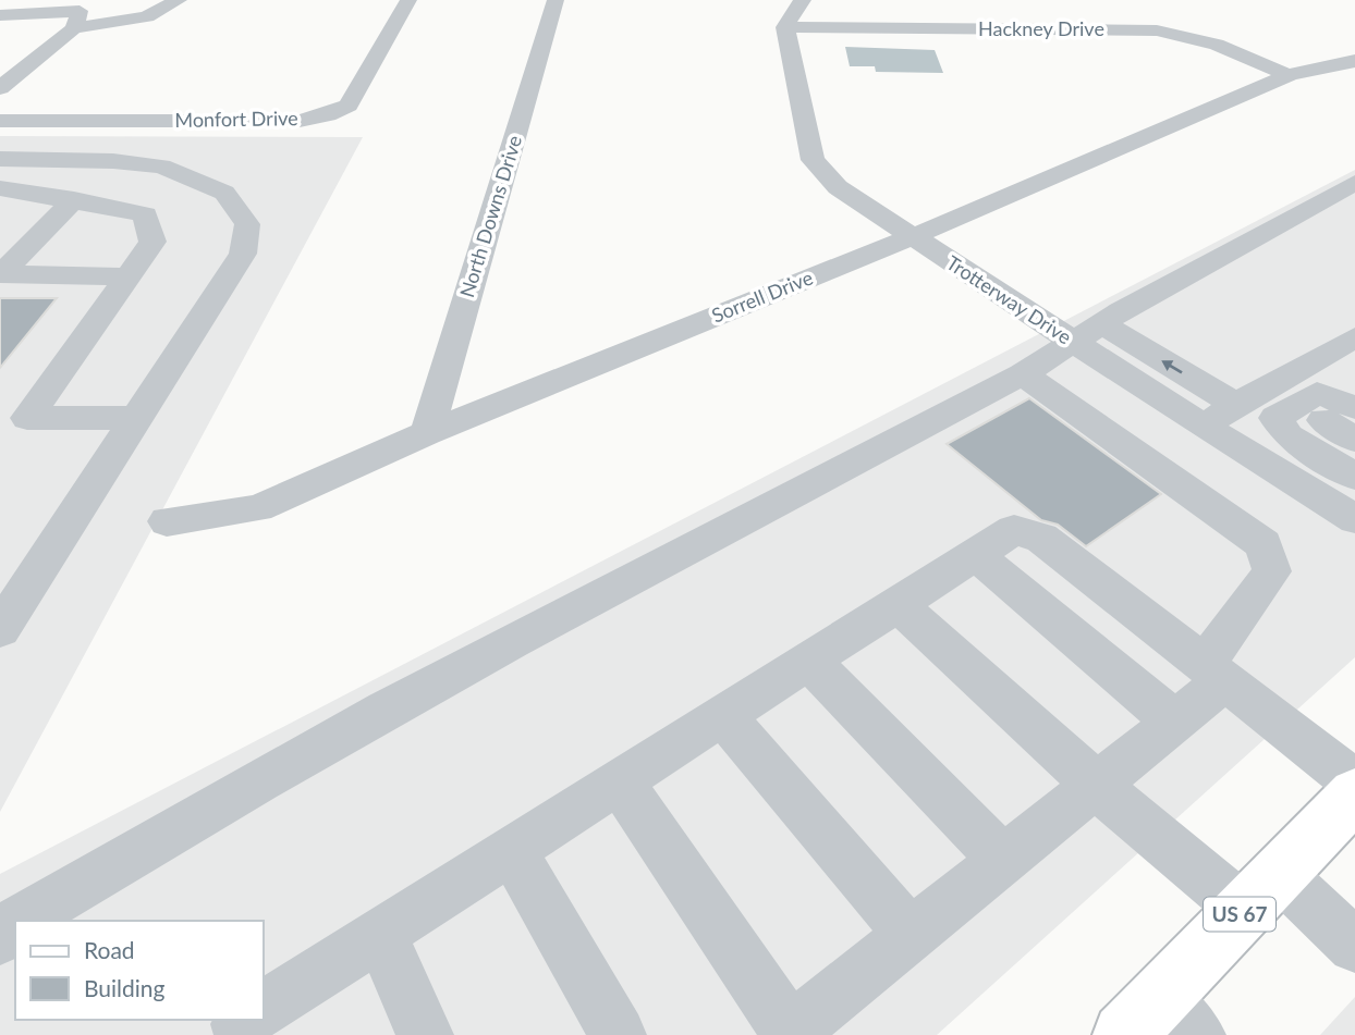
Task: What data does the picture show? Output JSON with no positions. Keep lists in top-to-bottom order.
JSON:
{
  "streets": {
    "main road": ["US 67"],
    "street": [
      "Hackney Drive",
      "Monfort Drive",
      "North Downs Drive",
      "Sorrell Drive",
      "Trotterway Drive"
    ]
  },
  "crossings": [
    ["Hackney Drive", "Sorrell Drive"],
    ["Hackney Drive", "Trotterway Drive"],
    ["North Downs Drive", "Sorrell Drive"],
    ["Sorrell Drive", "Trotterway Drive"]
  ],
  "legend": ["Road", "Building"]
}
